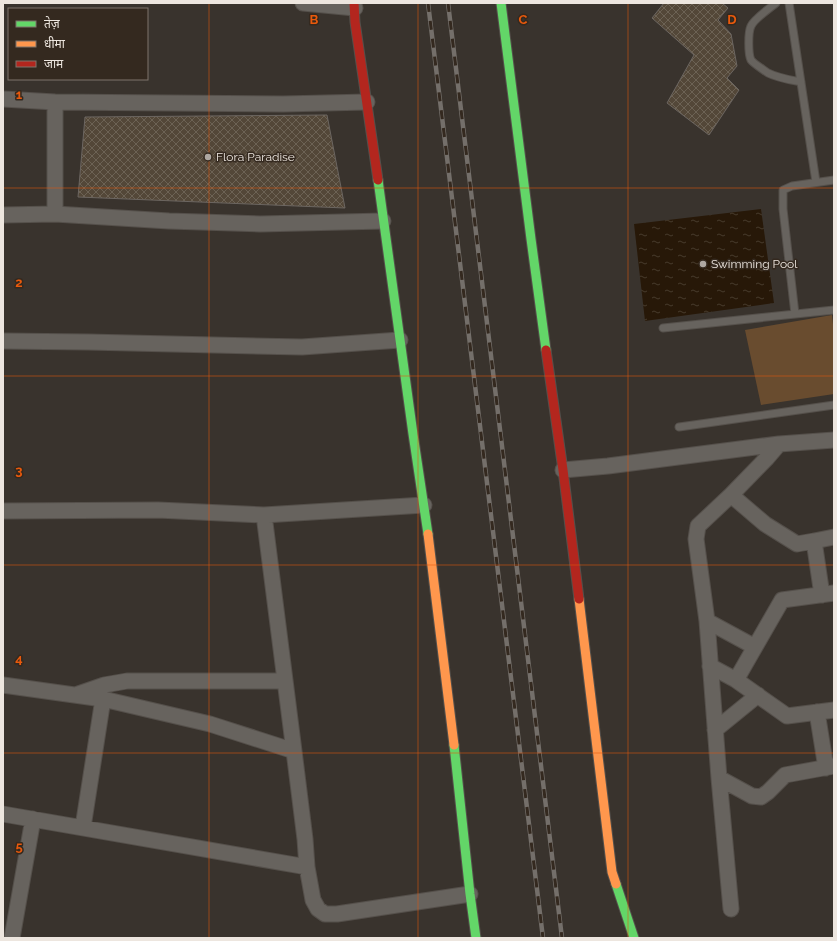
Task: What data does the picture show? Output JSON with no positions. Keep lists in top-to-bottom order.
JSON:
{
  "places": ["Flora Paradise", "Swimming Pool"],
  "legend": ["तेज़", "धीमा", "जाम"],
  "grid": {
    "columns": ["B", "C", "D"],
    "rows": [
      "1",
      "2",
      "3",
      "4",
      "5"
    ]
  }
}
